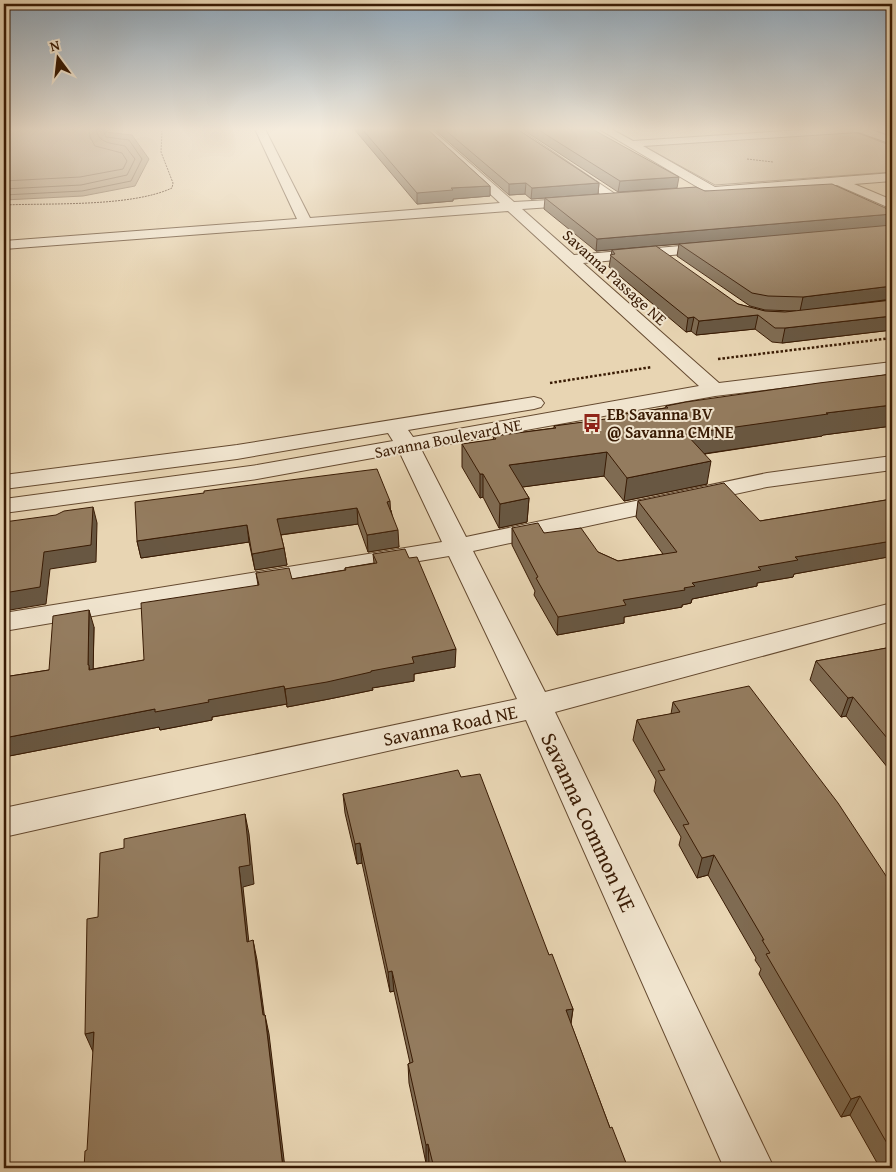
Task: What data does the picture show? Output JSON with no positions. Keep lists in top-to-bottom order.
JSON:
{
  "streets": {
    "street": [
      "Savanna Passage NE",
      "Savanna Boulevard NE",
      "Savanna Road NE",
      "Savanna Common NE"
    ]
  },
  "crossings": [
    ["Savanna Passage NE", "Savanna Boulevard NE"],
    ["Savanna Boulevard NE", "Savanna Common NE"],
    ["Savanna Road NE", "Savanna Common NE"]
  ],
  "places": {
    "bus stop": ["EB Savanna BV @ Savanna CM NE"]
  },
  "north": "top"
}
